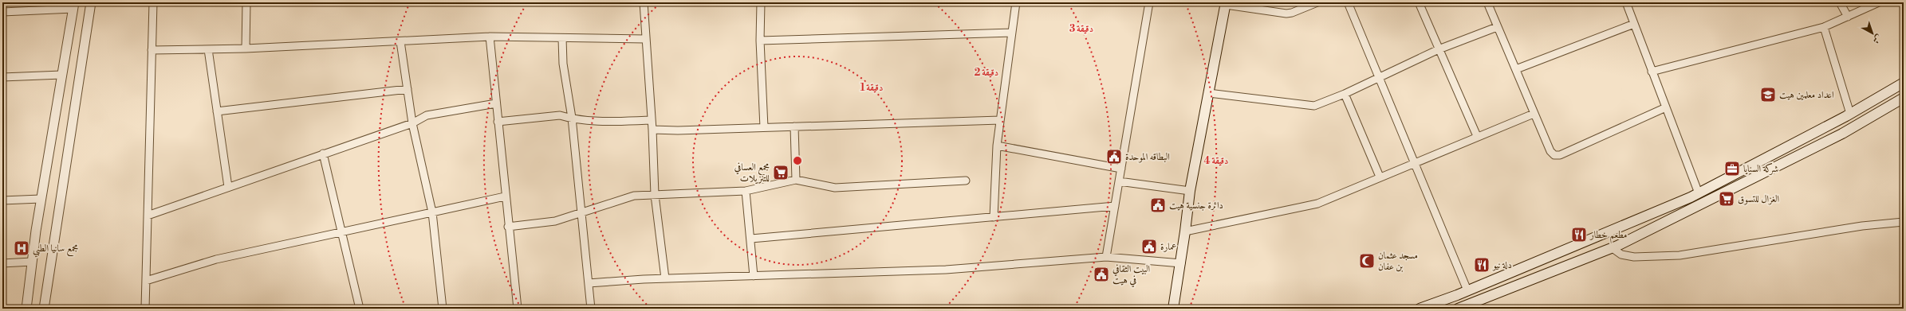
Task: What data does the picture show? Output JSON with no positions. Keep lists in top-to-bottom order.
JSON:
{
  "places": {
    "school or university": ["اعداد معلمين هيت"],
    "public building": [
      "البطاقه الموحدة",
      "دائرة جنسية هيت",
      "عمارة",
      "البيت الثقافي في هيت"
    ],
    "office": ["شركة السنايا"],
    "supermarket": ["مجمع العسافي للتنزيلات", "الغزال للتسوق"],
    "restaurant": ["مطعم خطار", "دلة نيو"],
    "hospital": ["مجمع سانيا الطبي"],
    "mosque": ["مسجد عثمان بن عفان"]
  },
  "north": "bottom right",
  "rings": [
    "3 دقيقة",
    "2 دقيقة",
    "1 دقيقة",
    "4 دقيقة"
  ]
}
